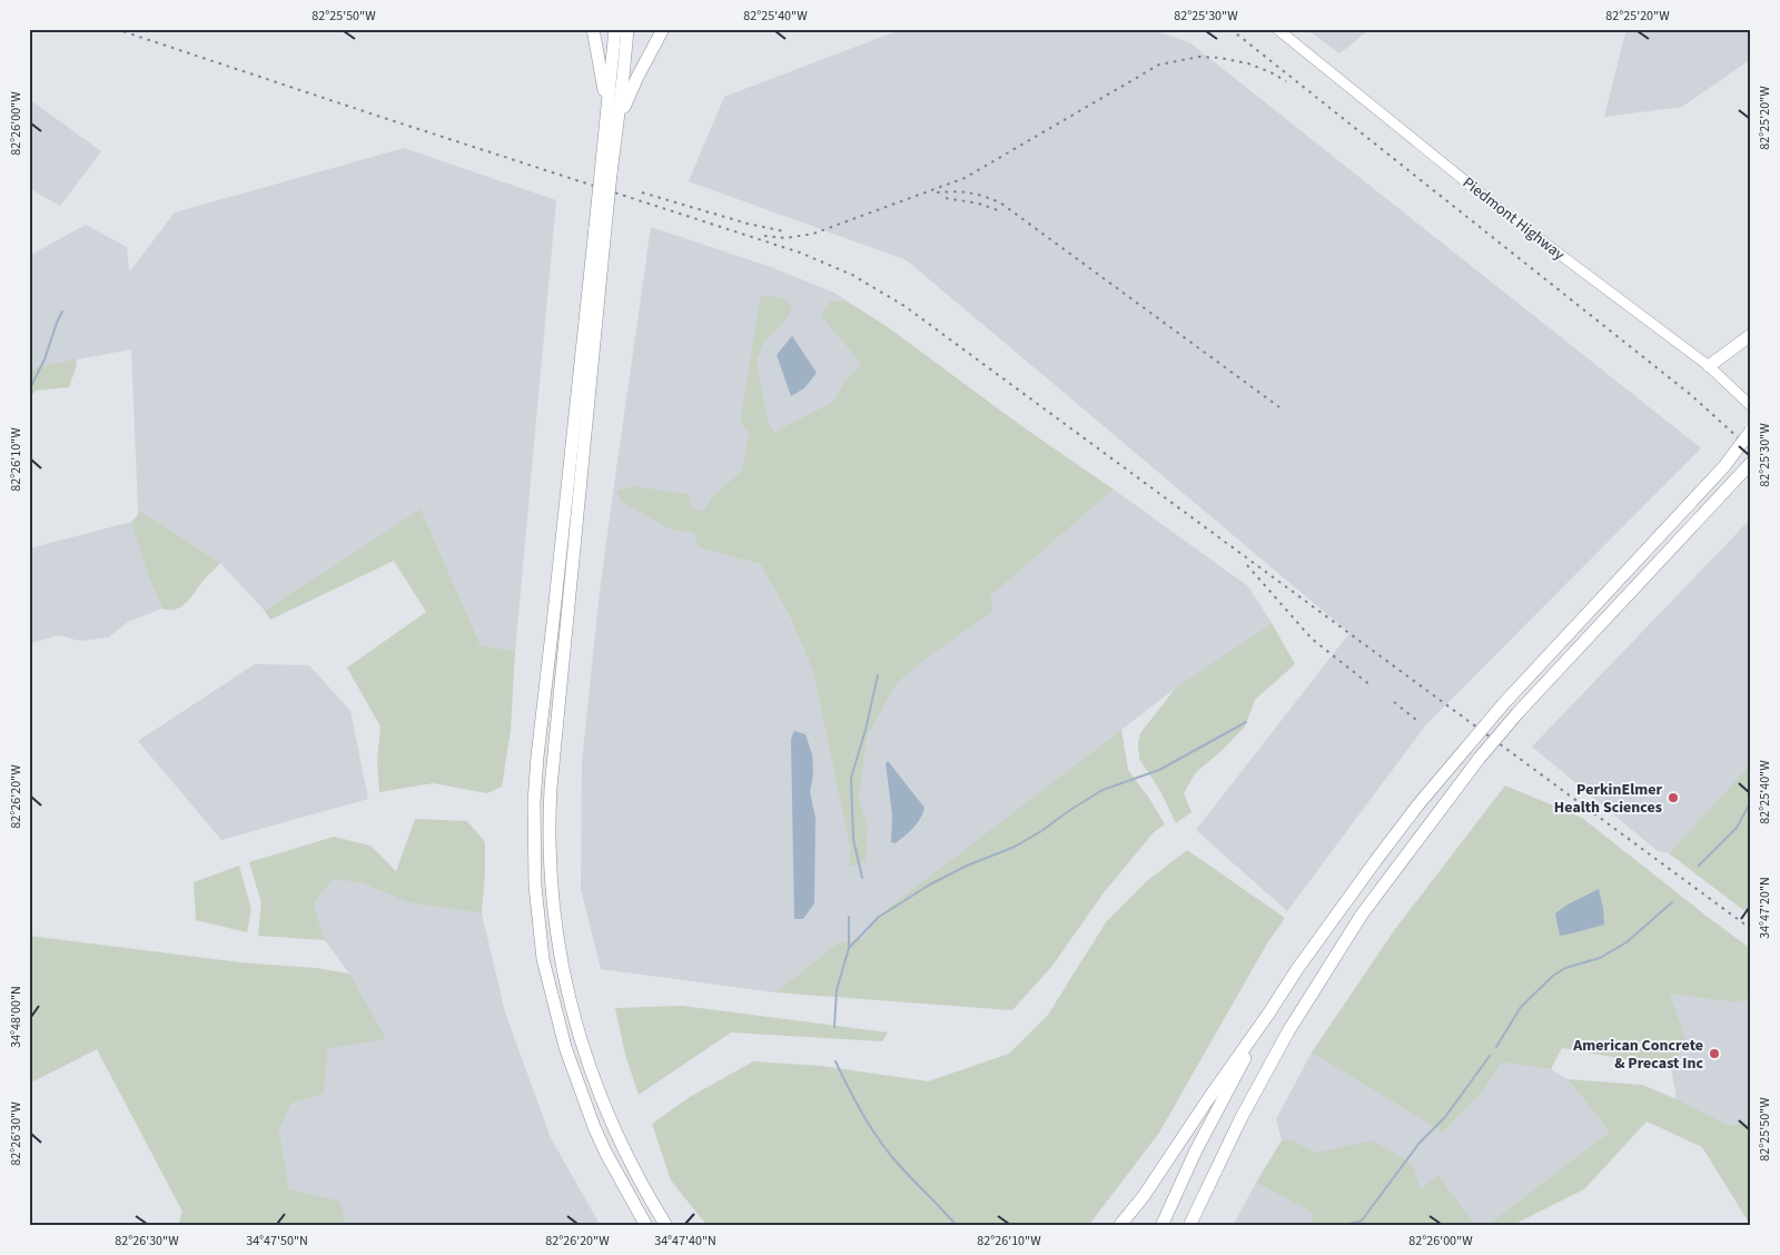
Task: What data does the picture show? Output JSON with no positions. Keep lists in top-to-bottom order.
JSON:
{
  "streets": {
    "main road": ["Piedmont Highway"]
  },
  "places": ["PerkinElmer Health Sciences", "American Concrete & Precast Inc"],
  "coordinates": [
    "82°25'50\"W",
    "82°25'40\"W",
    "82°25'30\"W",
    "82°25'20\"W",
    "82°26'00\"W",
    "82°26'10\"W",
    "82°26'20\"W",
    "34°47'20\"N",
    "34°48'00\"N",
    "82°26'30\"W",
    "34°47'50\"N",
    "34°47'40\"N"
  ]
}
